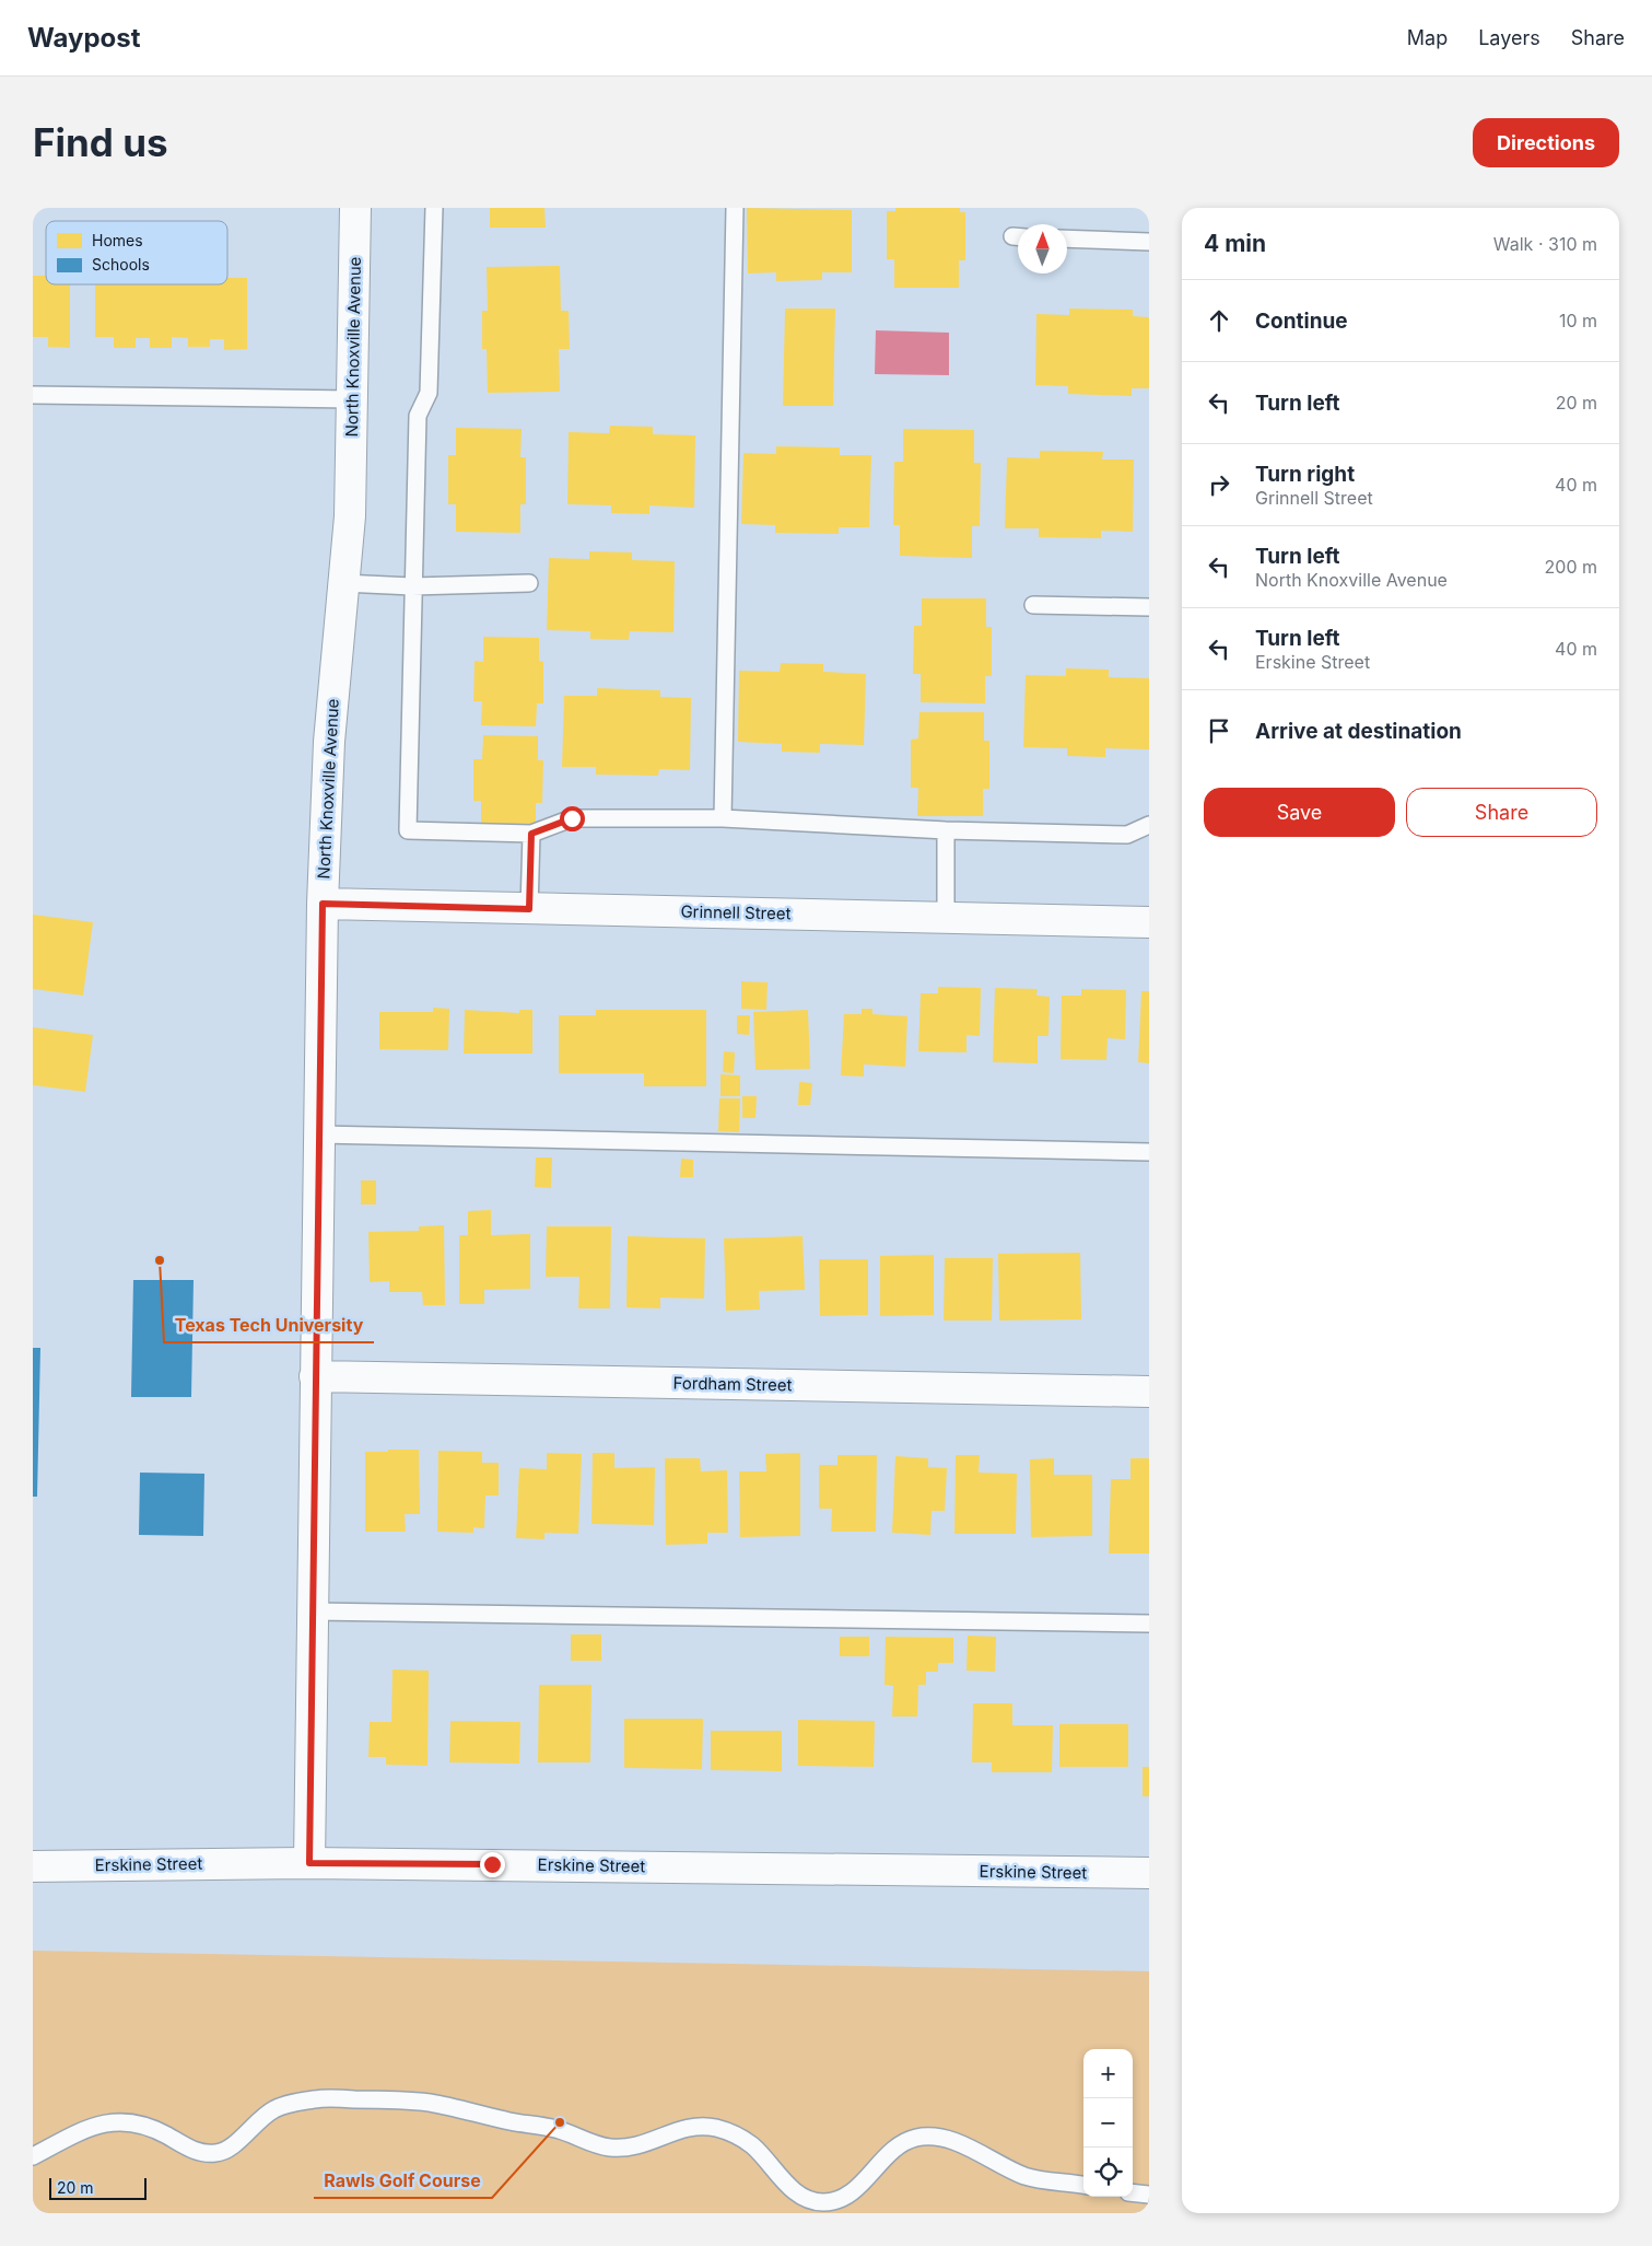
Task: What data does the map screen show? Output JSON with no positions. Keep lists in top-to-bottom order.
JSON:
{
  "streets": {
    "street": [
      "North Knoxville Avenue",
      "Grinnell Street",
      "Fordham Street",
      "Erskine Street"
    ]
  },
  "crossings": [
    ["North Knoxville Avenue", "Grinnell Street"],
    ["North Knoxville Avenue", "Fordham Street"],
    ["North Knoxville Avenue", "Erskine Street"]
  ],
  "places": ["Texas Tech University", "Rawls Golf Course"],
  "legend": ["Homes", "Schools"],
  "scale_bar": "20 m",
  "north": "top",
  "page": {
    "header": "Waypost",
    "nav": ["Map", "Layers", "Share"],
    "buttons": [
      "Directions",
      ["Save", "Share"]
    ],
    "title": "Find us",
    "heading": ["4 min", "Walk · 310 m"],
    "list": [
      ["Continue", "10 m"],
      ["Turn left", "20 m"],
      ["Turn right", "Grinnell Street", "40 m"],
      ["Turn left", "North Knoxville Avenue", "200 m"],
      ["Turn left", "Erskine Street", "40 m"],
      "Arrive at destination"
    ],
    "map_buttons": ["+", "−"],
    "scale": "20 m"
  }
}
